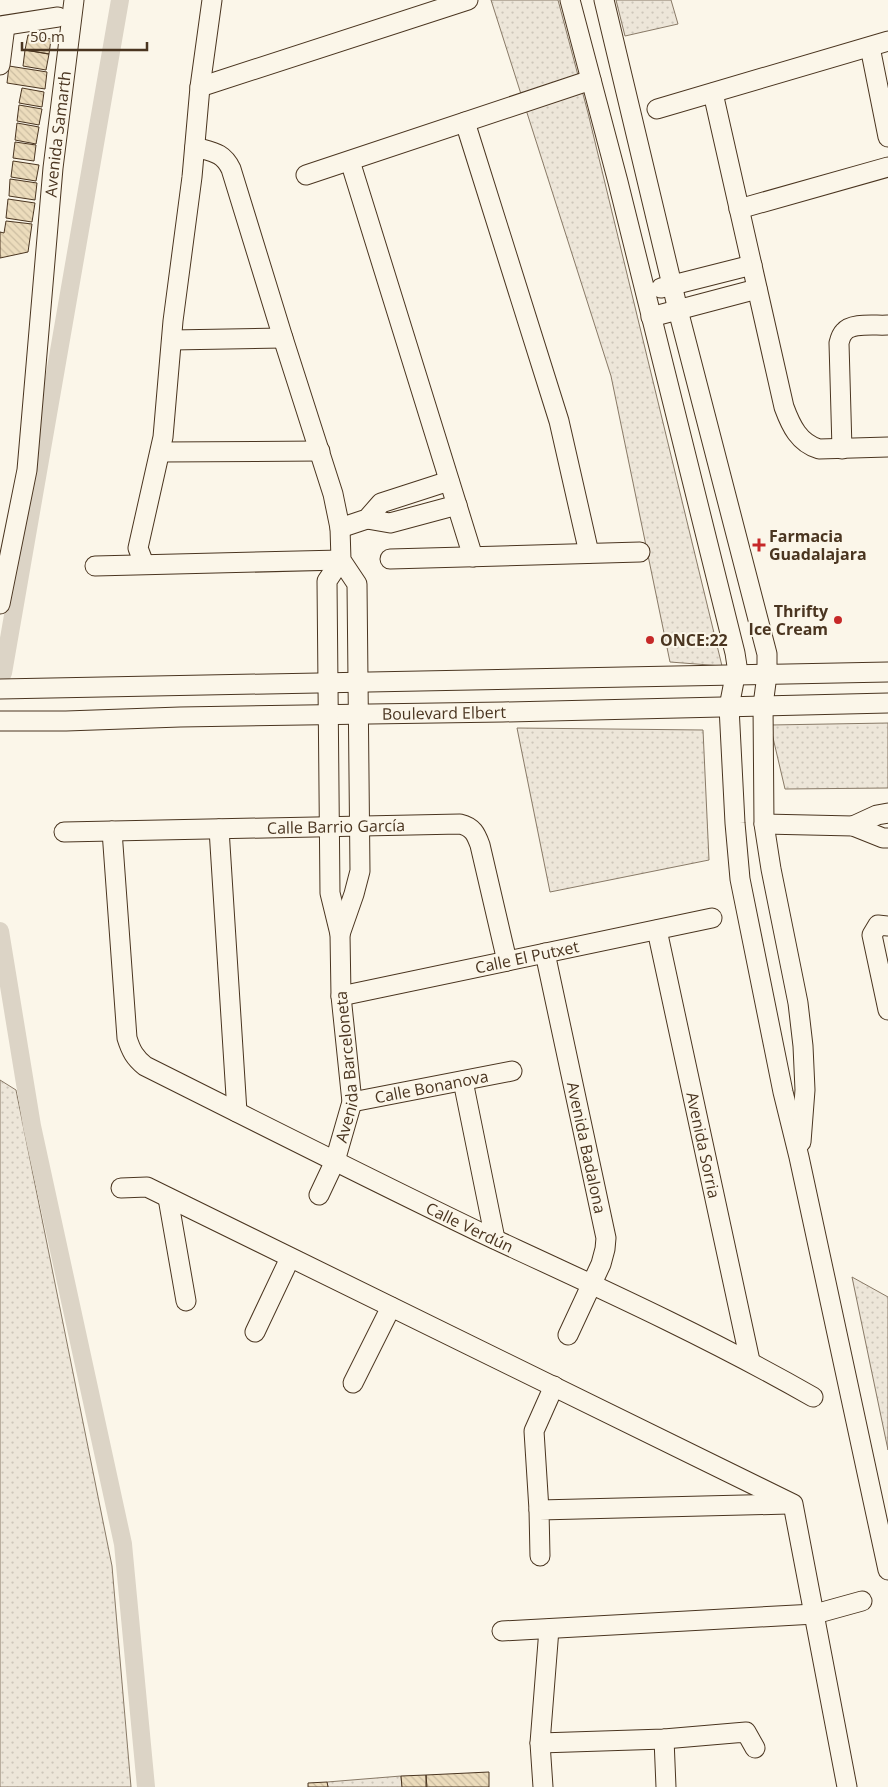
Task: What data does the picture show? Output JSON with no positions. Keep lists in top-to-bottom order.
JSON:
{
  "streets": {
    "street": [
      "Avenida Samarth",
      "Boulevard Elbert",
      "Calle Barrio García",
      "Calle El Putxet",
      "Avenida Barceloneta",
      "Calle Bonanova",
      "Avenida Sorria",
      "Avenida Badalona",
      "Calle Verdún"
    ]
  },
  "crossings": [
    ["Boulevard Elbert", "Avenida Barceloneta"],
    ["Calle Barrio García", "Calle El Putxet"],
    ["Calle Barrio García", "Avenida Barceloneta"],
    ["Calle Barrio García", "Calle Verdún"],
    ["Calle El Putxet", "Avenida Barceloneta"],
    ["Calle El Putxet", "Avenida Sorria"],
    ["Calle El Putxet", "Avenida Badalona"],
    ["Avenida Barceloneta", "Calle Bonanova"],
    ["Avenida Barceloneta", "Calle Verdún"],
    ["Avenida Sorria", "Calle Verdún"],
    ["Avenida Badalona", "Calle Verdún"]
  ],
  "places": {
    "health": ["Farmacia Guadalajara"],
    "other": ["Thrifty Ice Cream", "ONCE:22"]
  },
  "scale_bar": "50 m"
}
